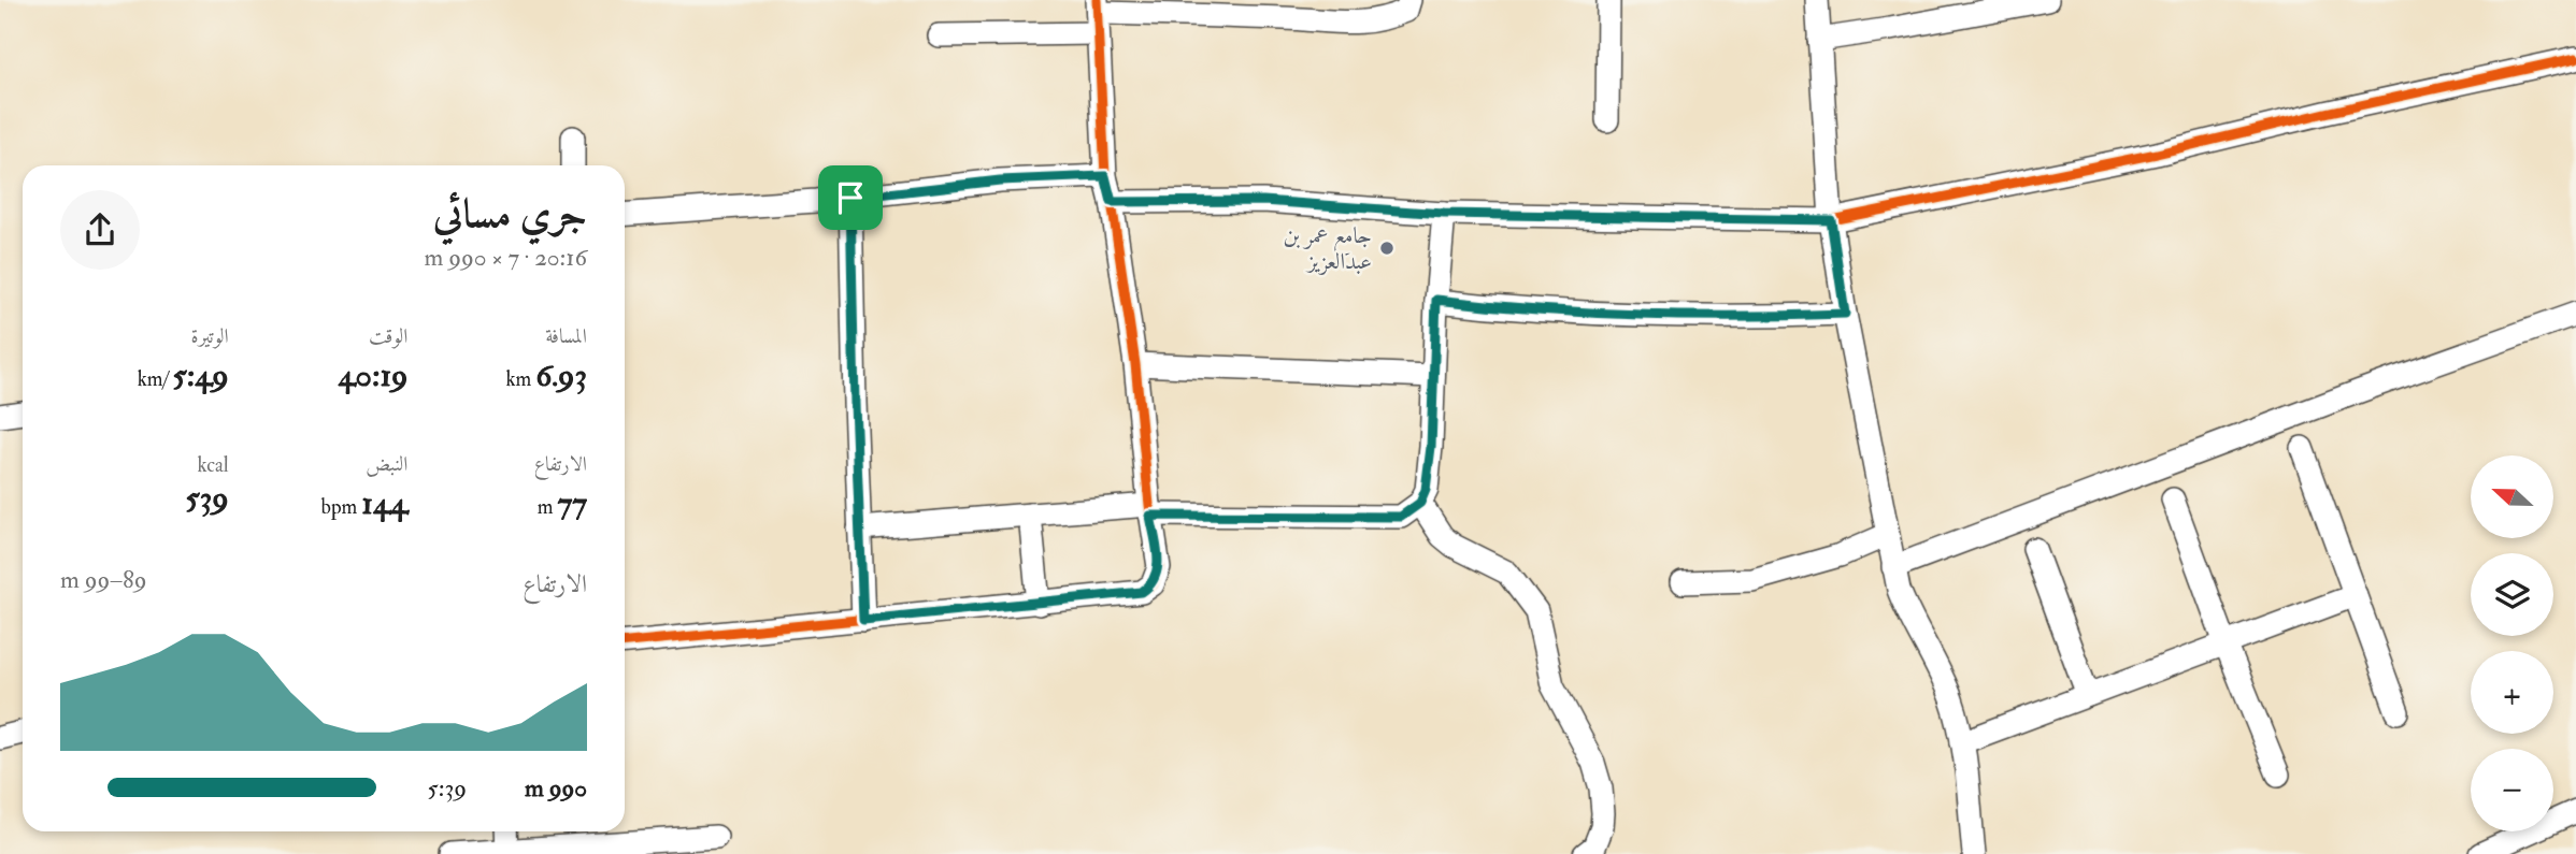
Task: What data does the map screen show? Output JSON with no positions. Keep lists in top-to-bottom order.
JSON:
{
  "places": ["جامع عمر بن عبدالعزيز"],
  "north": "left",
  "page": {
    "heading": ["جري مسائي", "20:16 · 7 × 990 m"],
    "stats": [
      ["المسافة", "6.93 km"],
      ["الوقت", "40:19"],
      ["الوتيرة", "5:49 /km"],
      ["الارتفاع", "77 m"],
      ["النبض", "144 bpm"],
      ["kcal", "539"]
    ],
    "map_buttons": ["+", "−"],
    "chart": ["الارتفاع", "89–99 m"],
    "list": [
      {
        "name": "990 m",
        "note": "5:39"
      }
    ]
  }
}
